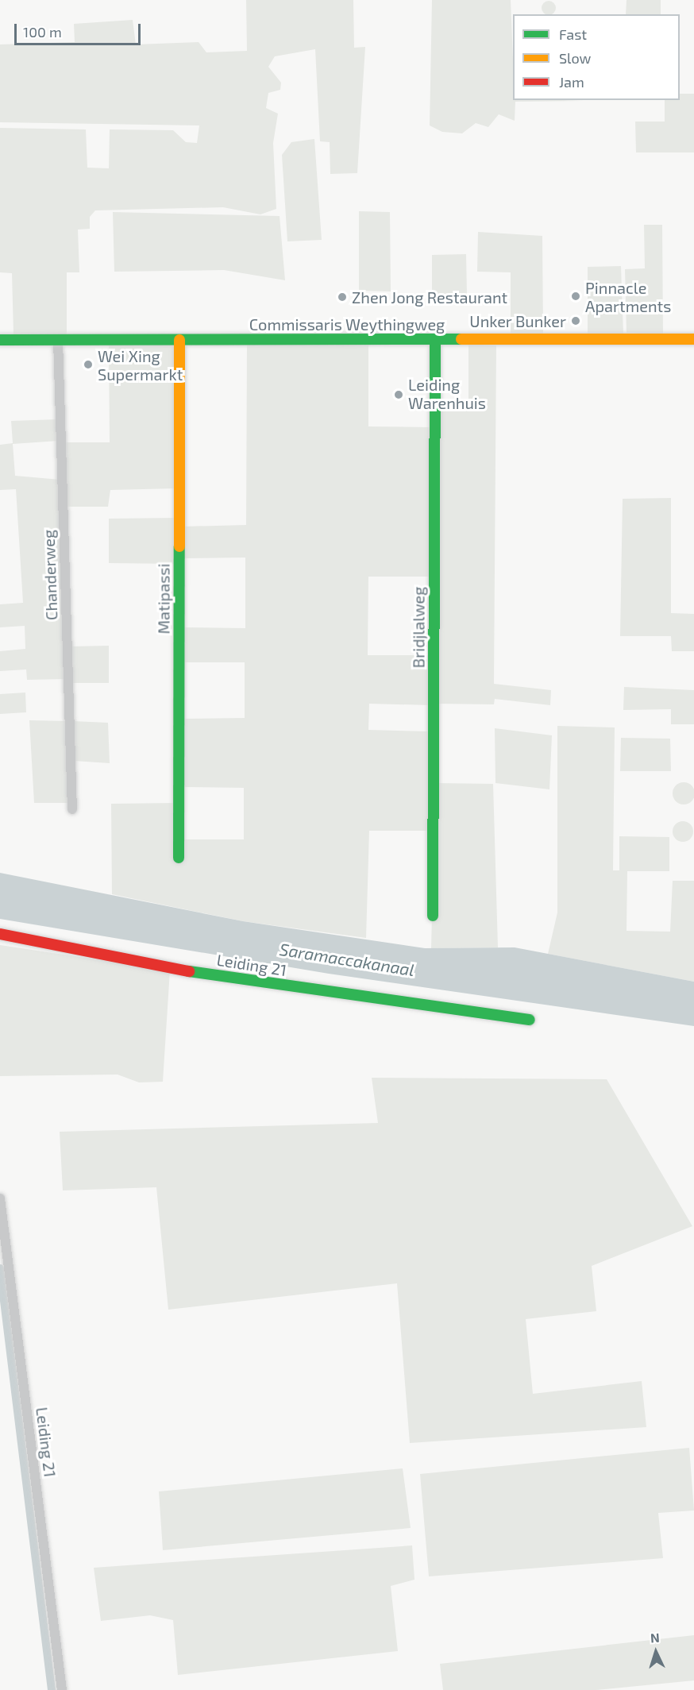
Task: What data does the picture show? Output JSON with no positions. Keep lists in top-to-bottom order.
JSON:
{
  "streets": {
    "street": [
      "Commissaris Weythingweg",
      "Chanderweg",
      "Matipassi",
      "Bridjlalweg",
      "Leiding 21"
    ]
  },
  "crossings": [
    ["Commissaris Weythingweg", "Chanderweg"],
    ["Commissaris Weythingweg", "Matipassi"],
    ["Commissaris Weythingweg", "Bridjlalweg"]
  ],
  "water": ["Saramaccakanaal"],
  "places": [
    "Pinnacle Apartments",
    "Zhen Jong Restaurant",
    "Unker Bunker",
    "Wei Xing Supermarkt",
    "Leiding Warenhuis"
  ],
  "legend": ["Fast", "Slow", "Jam"],
  "scale_bar": "100 m",
  "north": "top"
}
